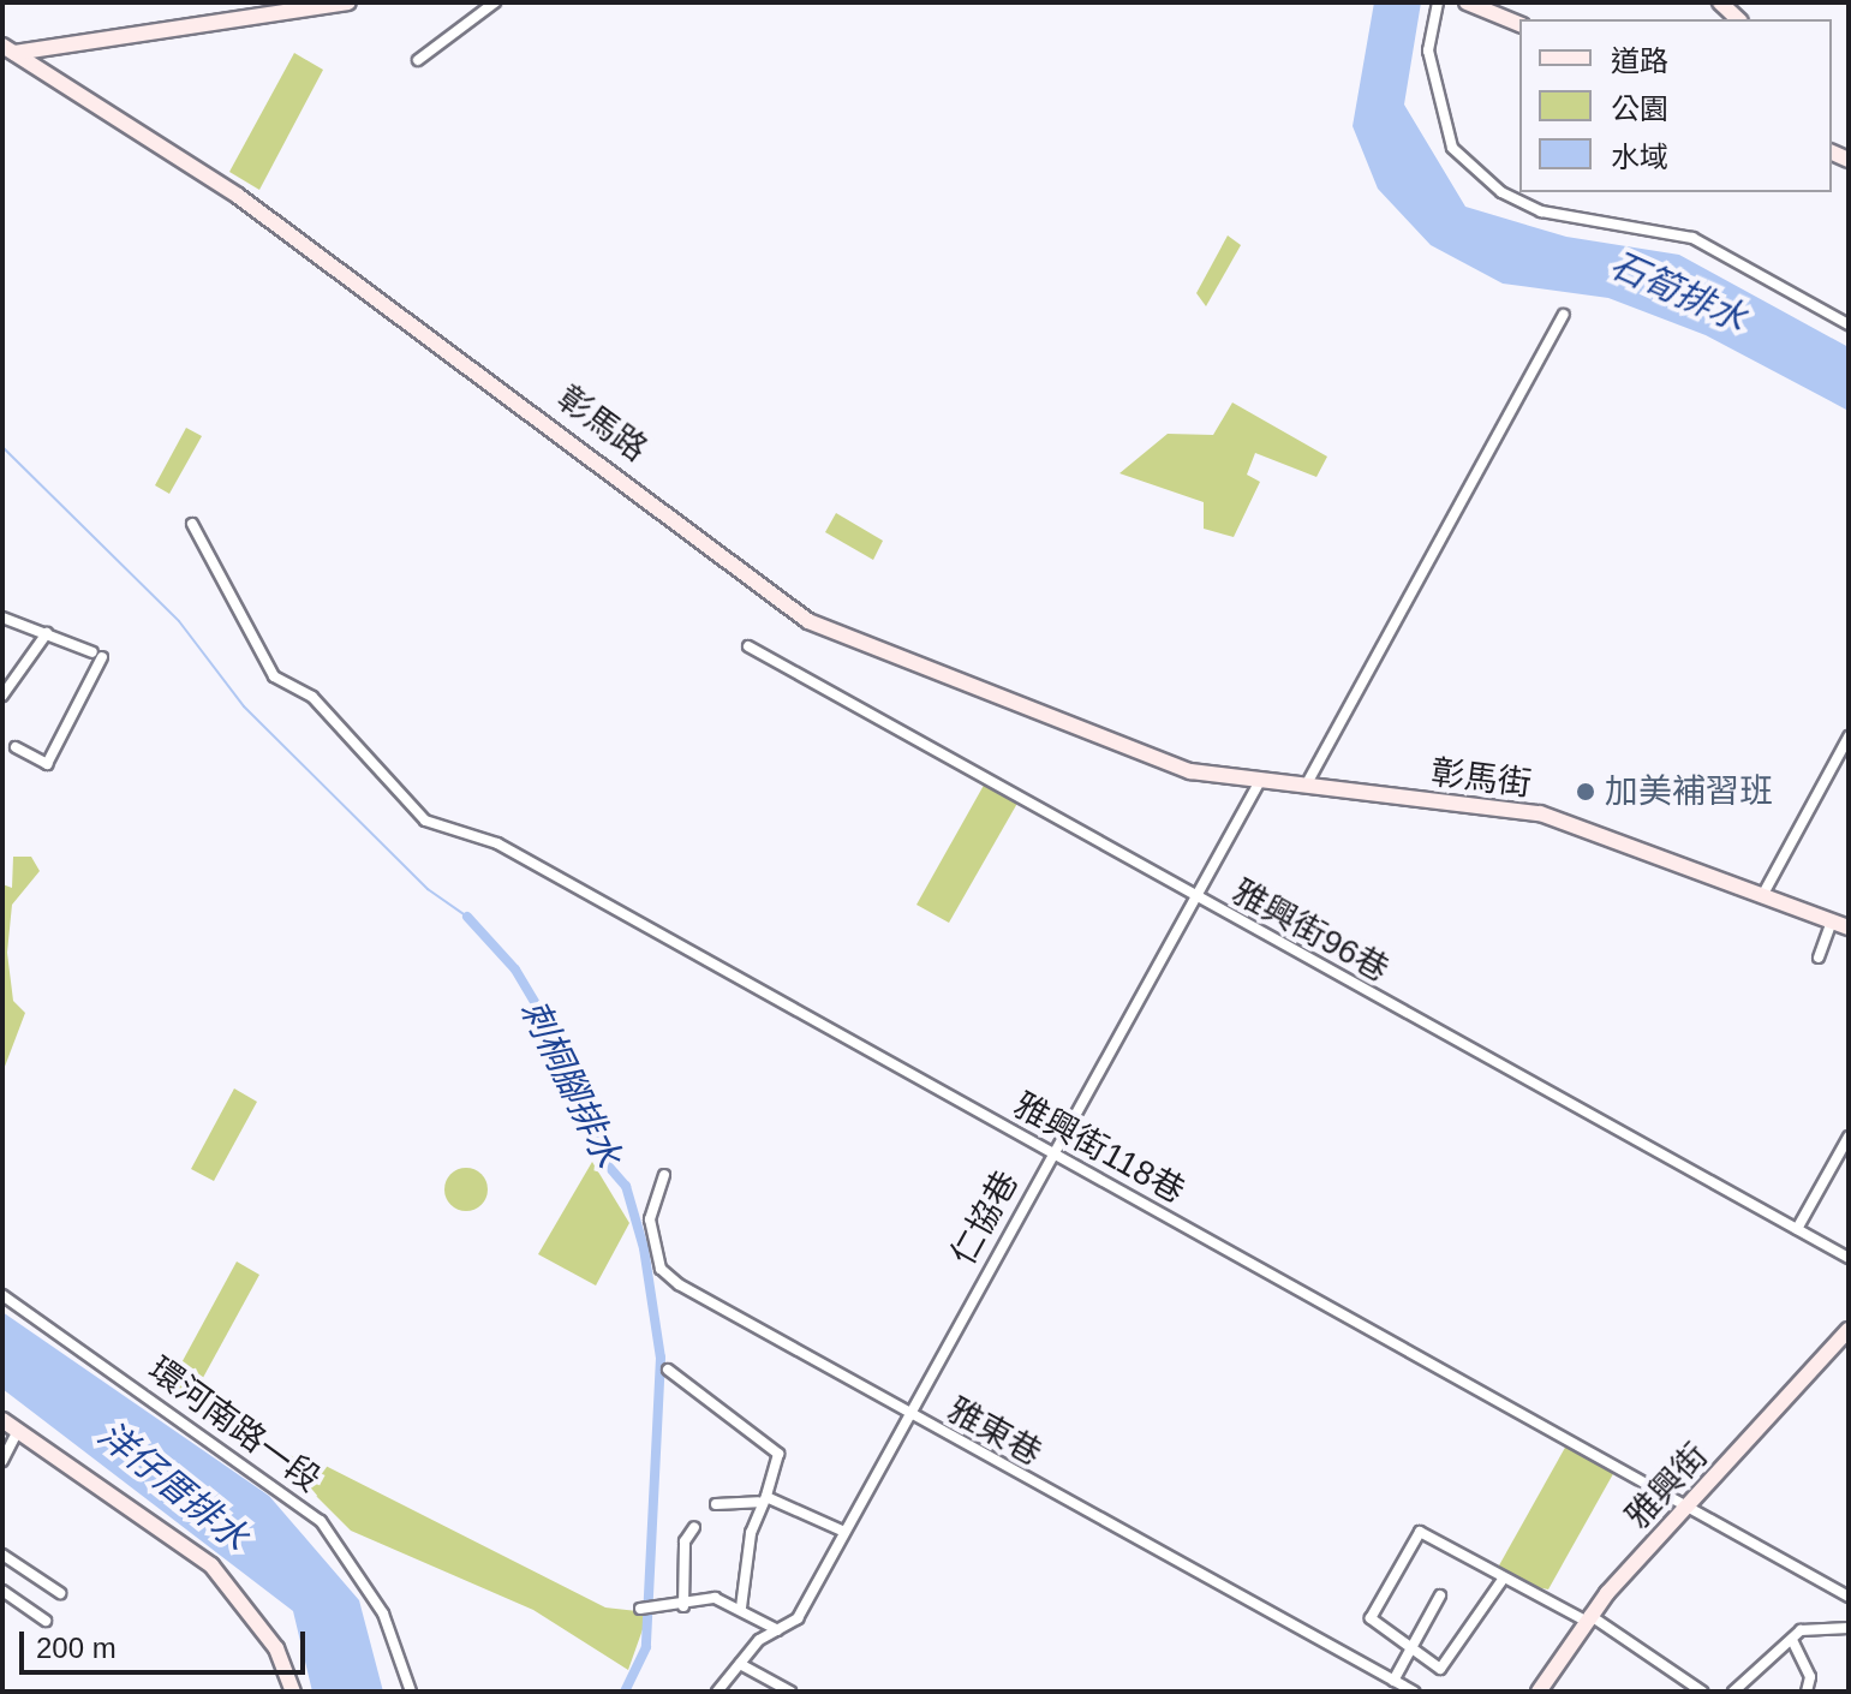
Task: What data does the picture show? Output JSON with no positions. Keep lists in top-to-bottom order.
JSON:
{
  "streets": {
    "street": [
      "彰馬路",
      "彰馬街",
      "雅興街96巷",
      "雅興街118巷",
      "仁協巷",
      "環河南路一段",
      "雅東巷",
      "雅興街"
    ]
  },
  "crossings": [
    ["彰馬路", "彰馬街"],
    ["彰馬街", "仁協巷"],
    ["雅興街96巷", "仁協巷"],
    ["雅興街118巷", "仁協巷"],
    ["雅興街118巷", "雅興街"],
    ["仁協巷", "雅東巷"]
  ],
  "water": ["石筍排水", "刺桐腳排水", "洋仔厝排水"],
  "places": ["加美補習班"],
  "legend": ["道路", "公園", "水域"],
  "scale_bar": "200 m"
}
